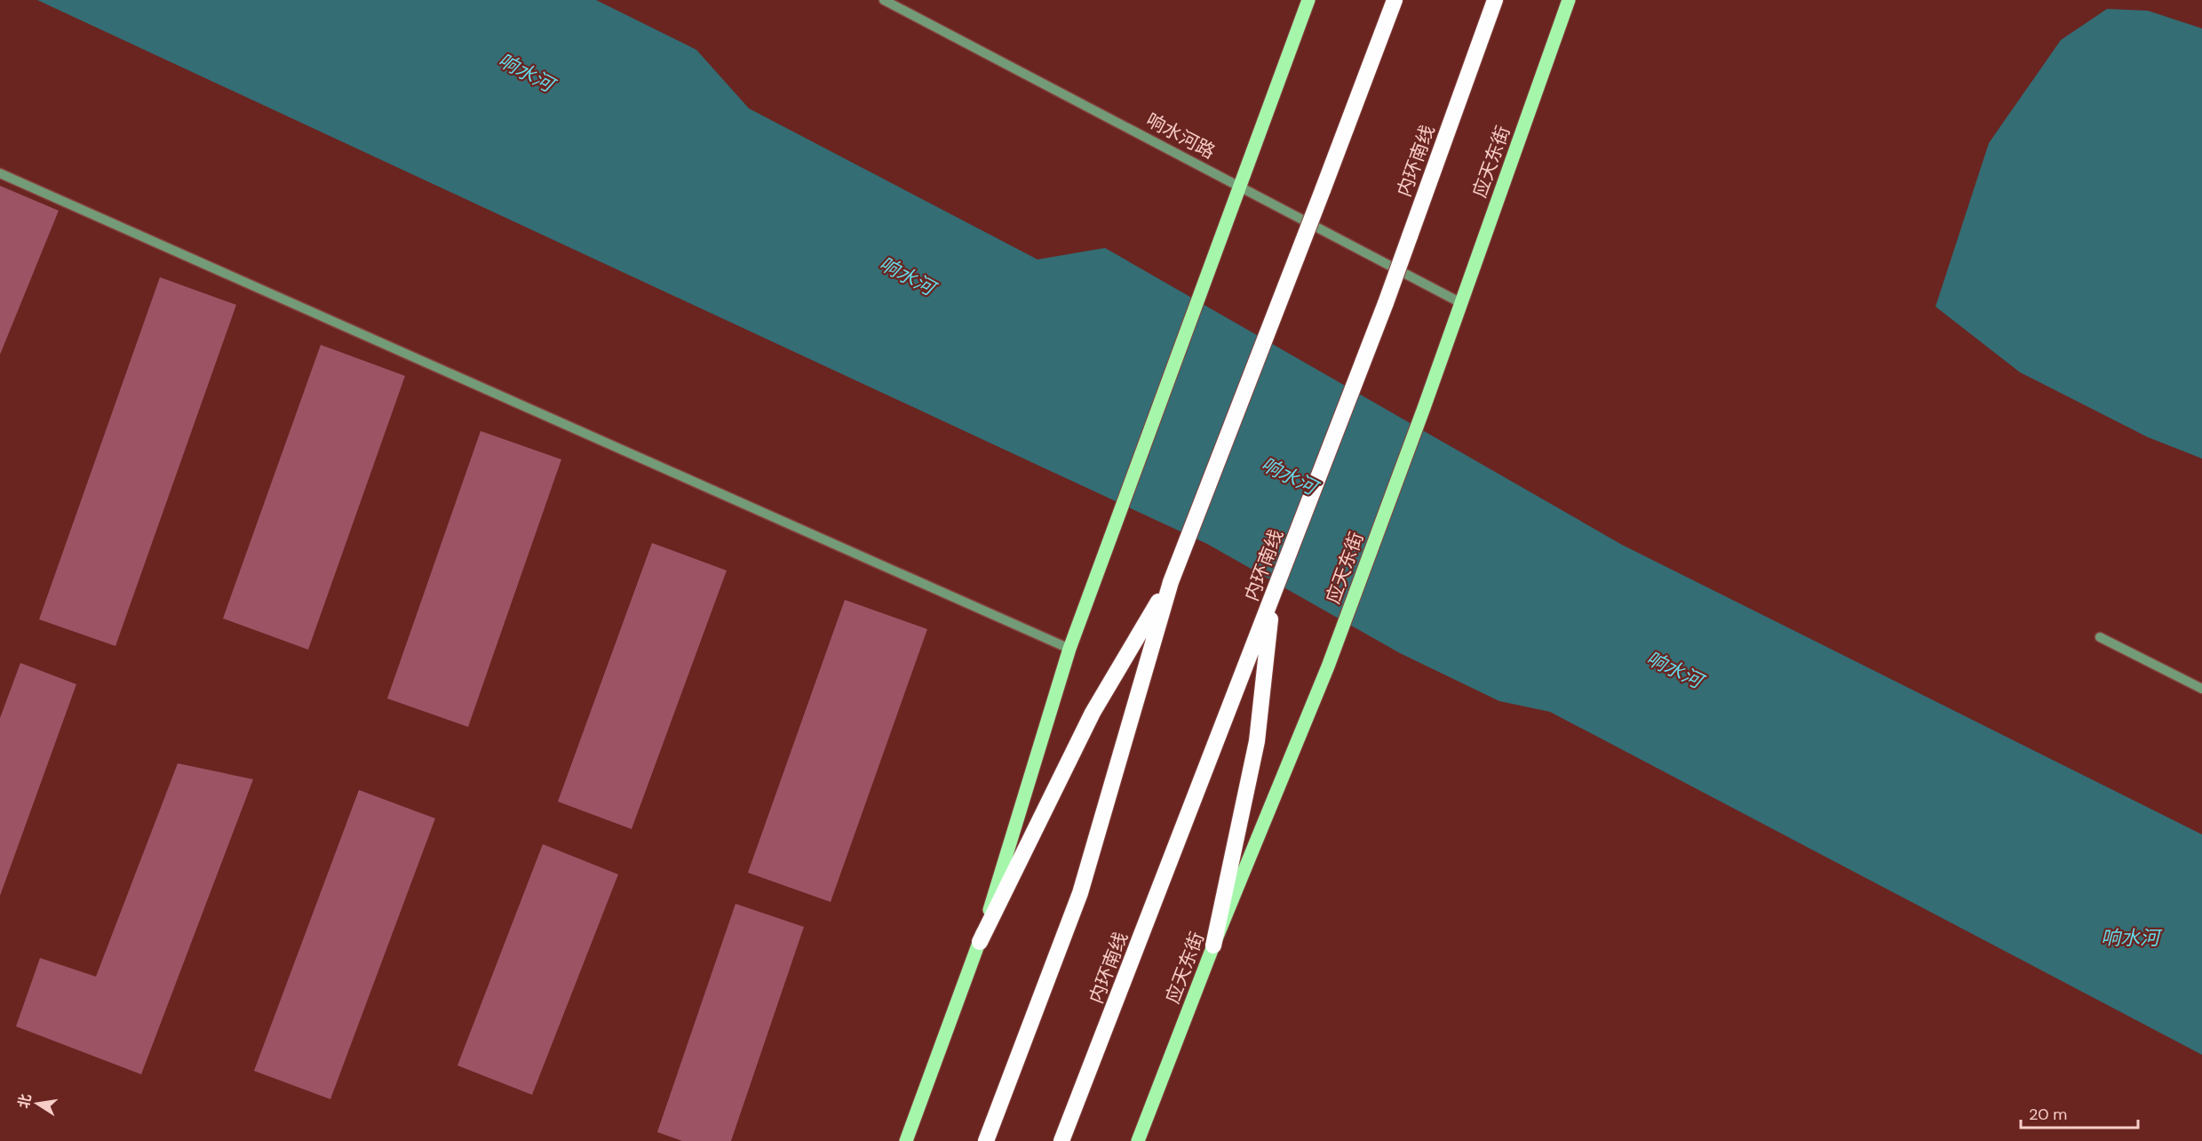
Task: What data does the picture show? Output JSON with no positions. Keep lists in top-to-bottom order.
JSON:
{
  "streets": {
    "highway": ["内环南线"],
    "main road": ["应天东街"],
    "street": ["响水河路"]
  },
  "crossings": [
    ["响水河路", "应天东街"]
  ],
  "water": ["响水河"],
  "scale_bar": "20 m",
  "north": "left"
}
